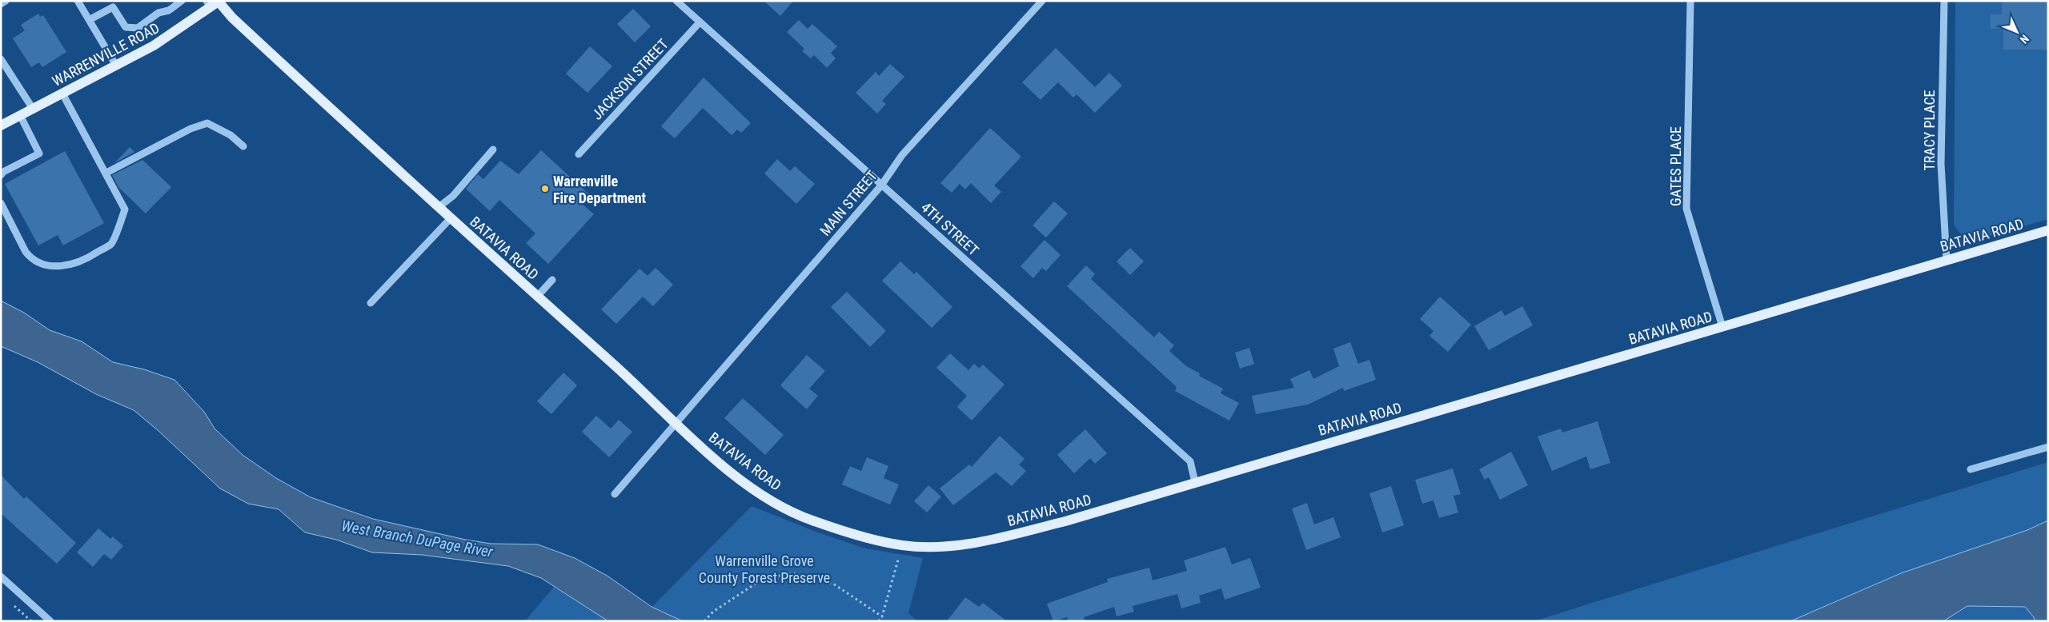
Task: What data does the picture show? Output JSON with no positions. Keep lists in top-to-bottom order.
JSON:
{
  "streets": {
    "main road": ["WARRENVILLE ROAD", "BATAVIA ROAD"],
    "street": [
      "JACKSON STREET",
      "TRACY PLACE",
      "GATES PLACE",
      "MAIN STREET",
      "4TH STREET"
    ]
  },
  "crossings": [
    ["WARRENVILLE ROAD", "BATAVIA ROAD"],
    ["JACKSON STREET", "4TH STREET"],
    ["TRACY PLACE", "BATAVIA ROAD"],
    ["GATES PLACE", "BATAVIA ROAD"],
    ["MAIN STREET", "4TH STREET"],
    ["MAIN STREET", "BATAVIA ROAD"],
    ["4TH STREET", "BATAVIA ROAD"]
  ],
  "water": ["West Branch DuPage River"],
  "parks": ["Warrenville Grove County Forest Preserve"],
  "places": ["Warrenville Fire Department"],
  "north": "bottom right"
}
